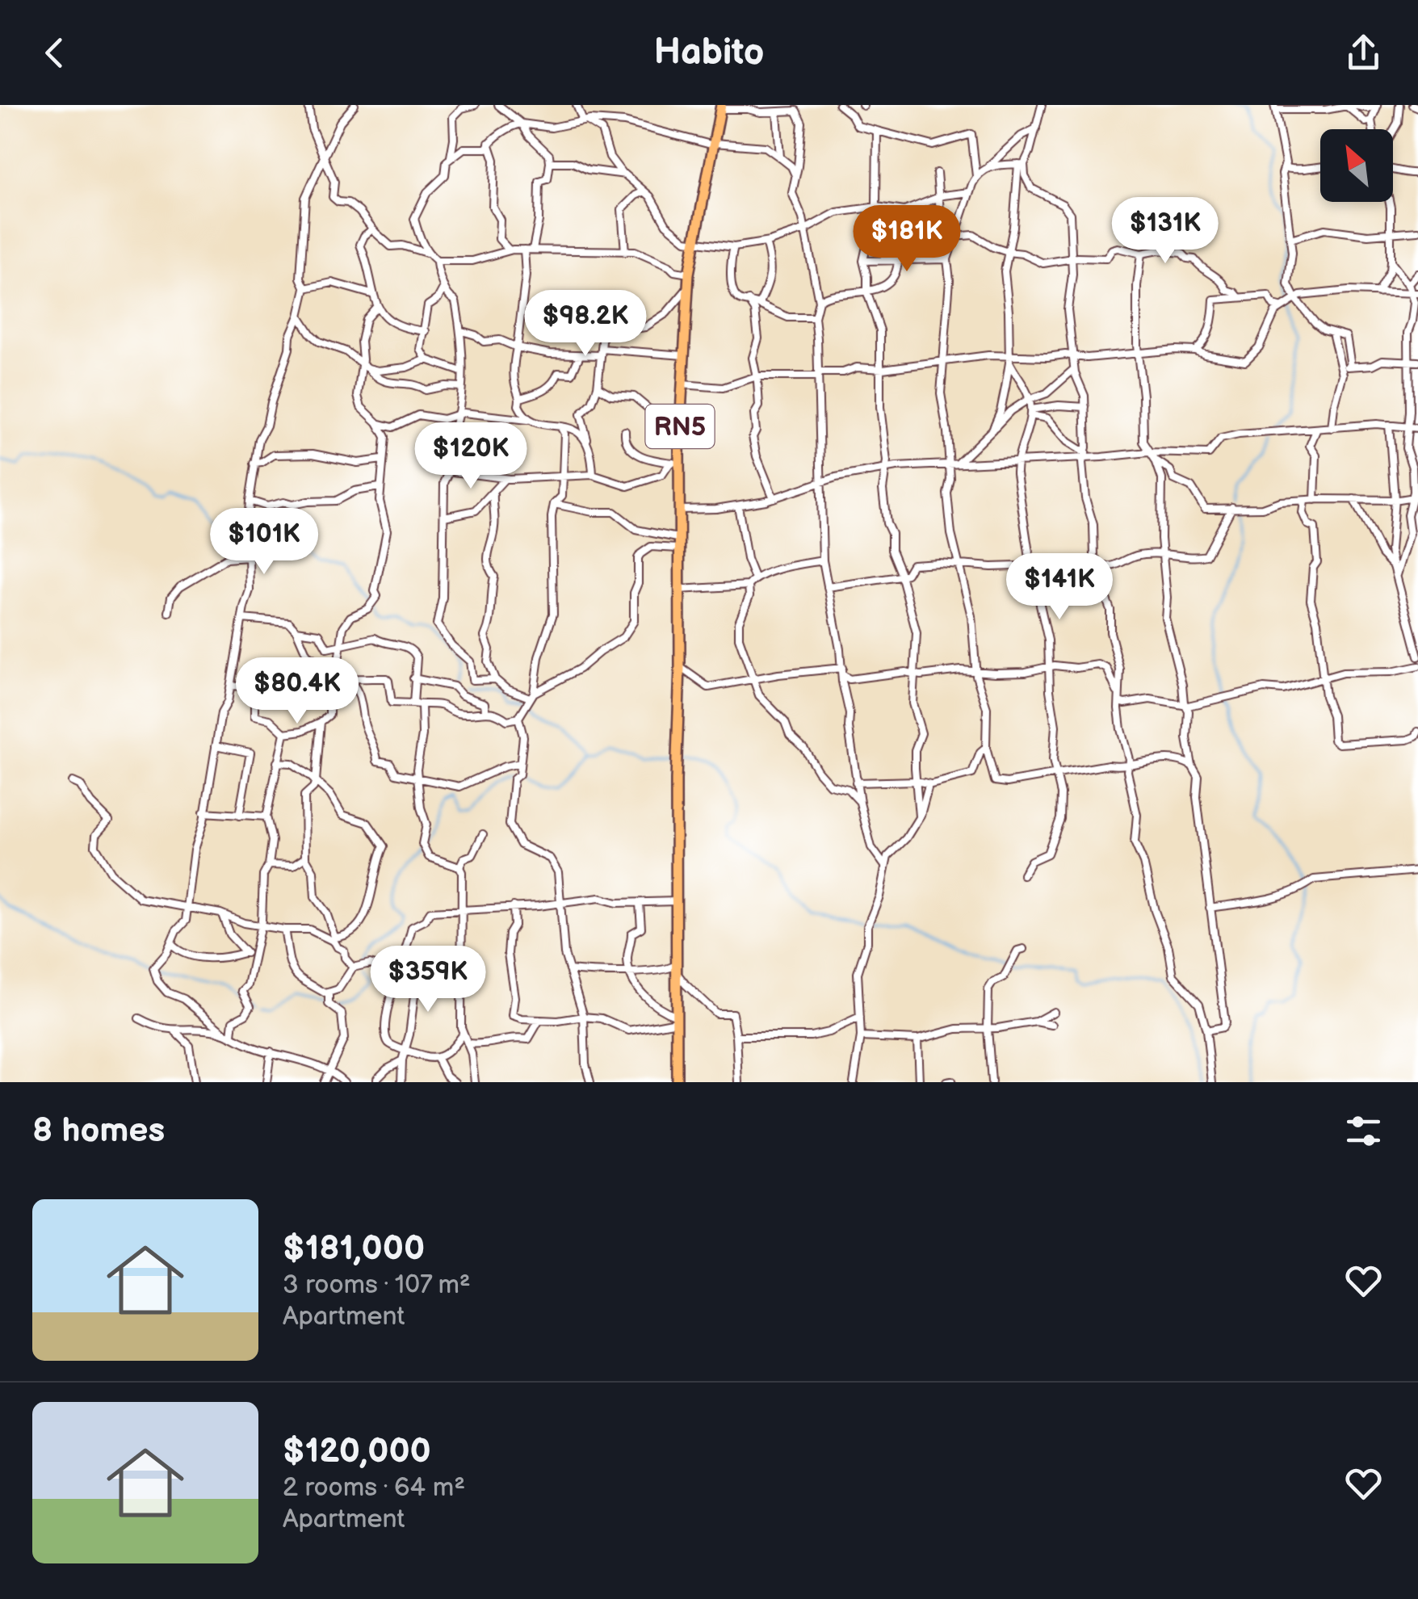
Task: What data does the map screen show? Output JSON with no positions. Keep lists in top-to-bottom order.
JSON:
{
  "streets": {
    "highway": ["RN5"]
  },
  "north": "top left",
  "page": {
    "header": "Habito",
    "price": [
      "$131K",
      "$181K",
      "$98.2K",
      "$120K",
      "$101K",
      "$141K",
      "$80.4K",
      "$359K"
    ],
    "heading": "8 homes",
    "list": [
      {
        "name": "$181,000",
        "note": "3 rooms · 107 m² · Apartment"
      },
      {
        "name": "$120,000",
        "note": "2 rooms · 64 m² · Apartment"
      }
    ]
  }
}
